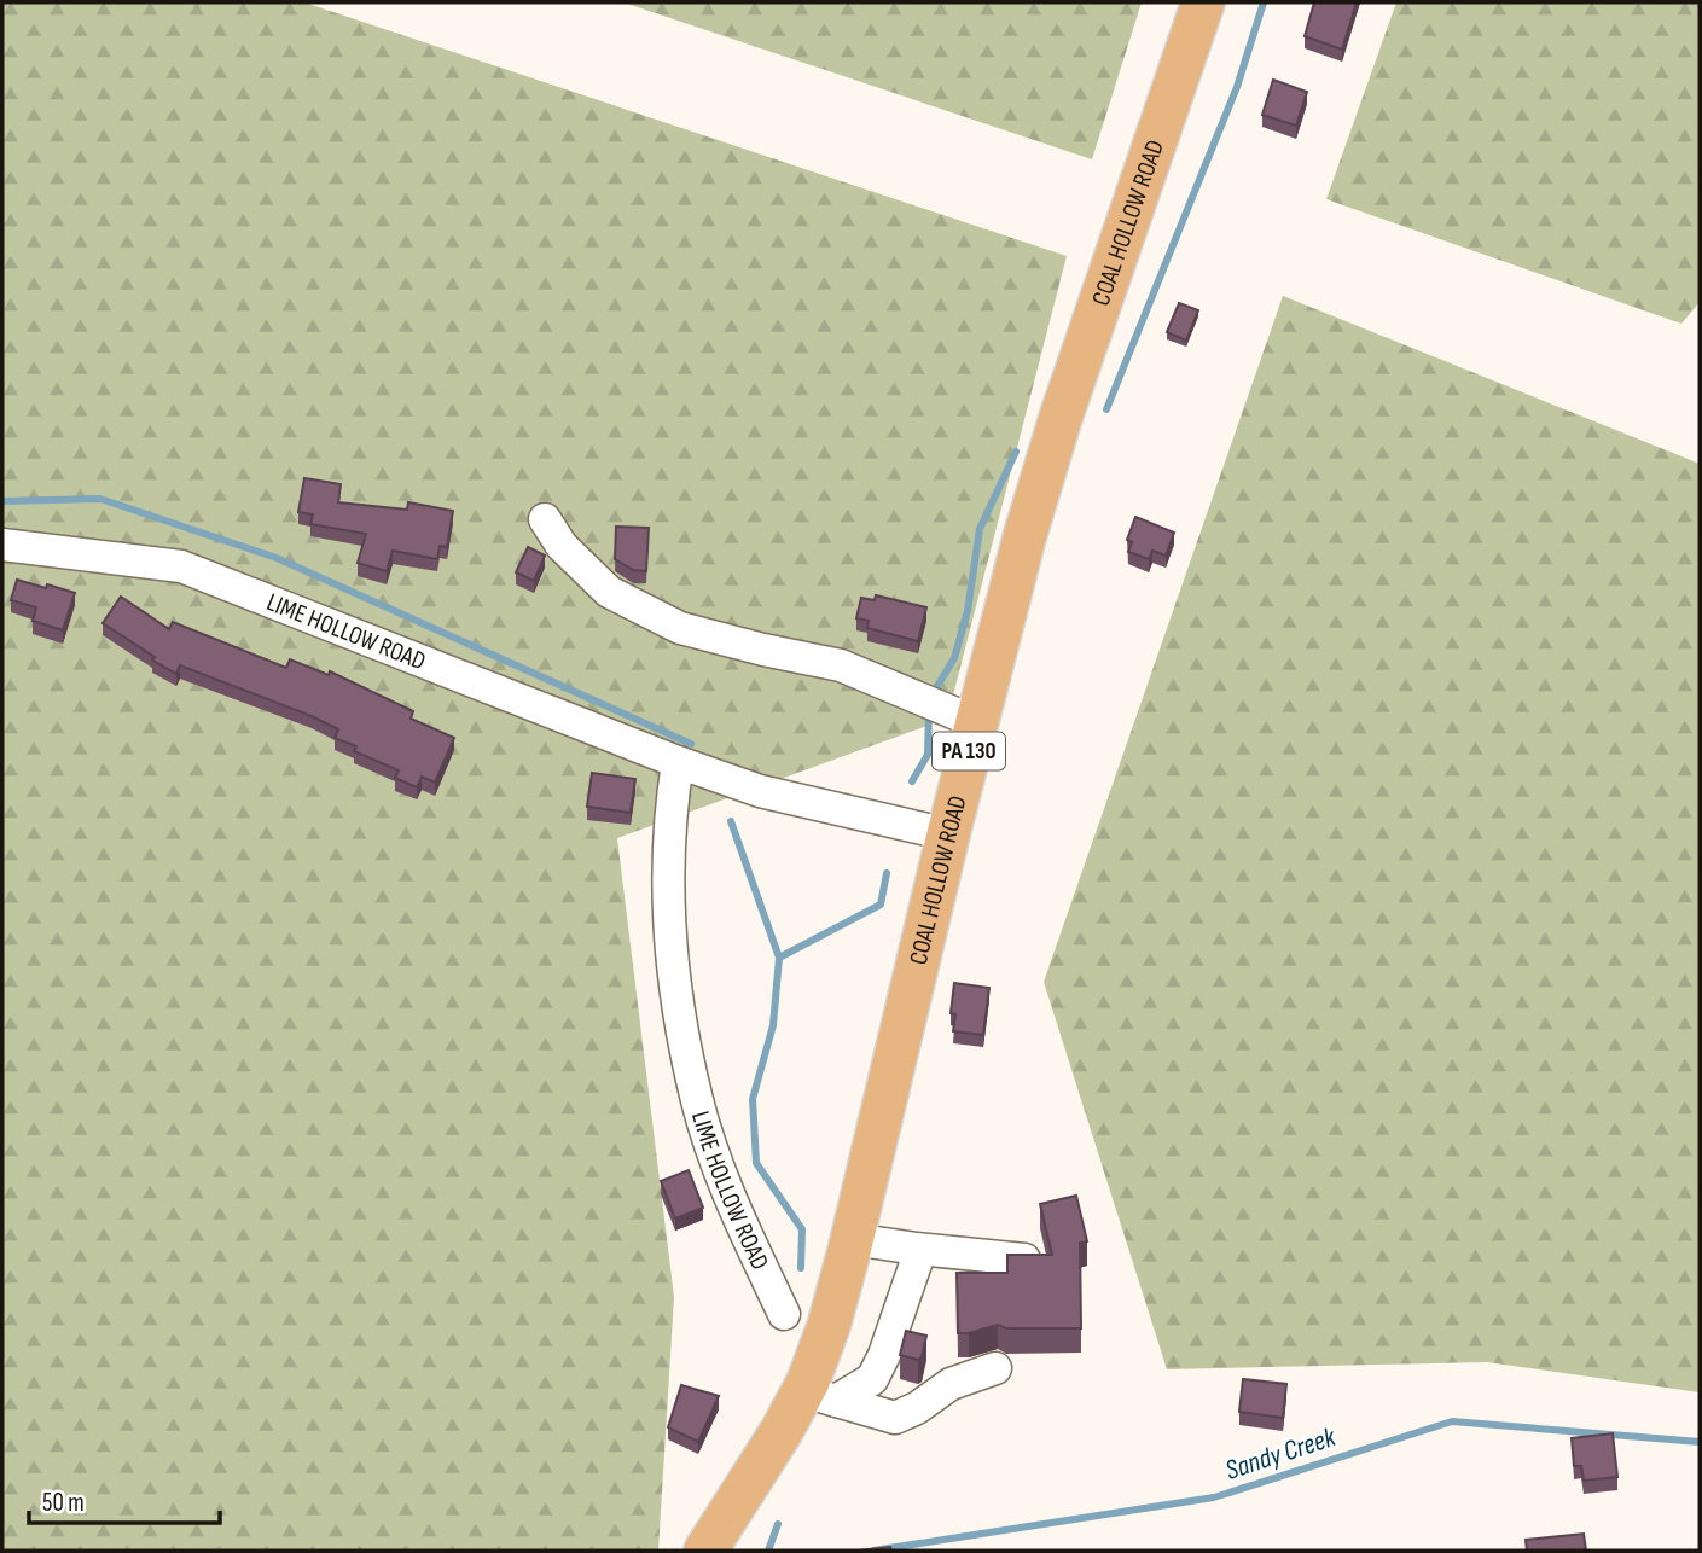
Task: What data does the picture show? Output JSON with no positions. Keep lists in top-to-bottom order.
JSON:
{
  "streets": {
    "main road": ["COAL HOLLOW ROAD", "PA 130"],
    "street": ["LIME HOLLOW ROAD"]
  },
  "crossings": [
    ["COAL HOLLOW ROAD", "LIME HOLLOW ROAD"]
  ],
  "water": ["Sandy Creek"],
  "scale_bar": "50 m"
}
